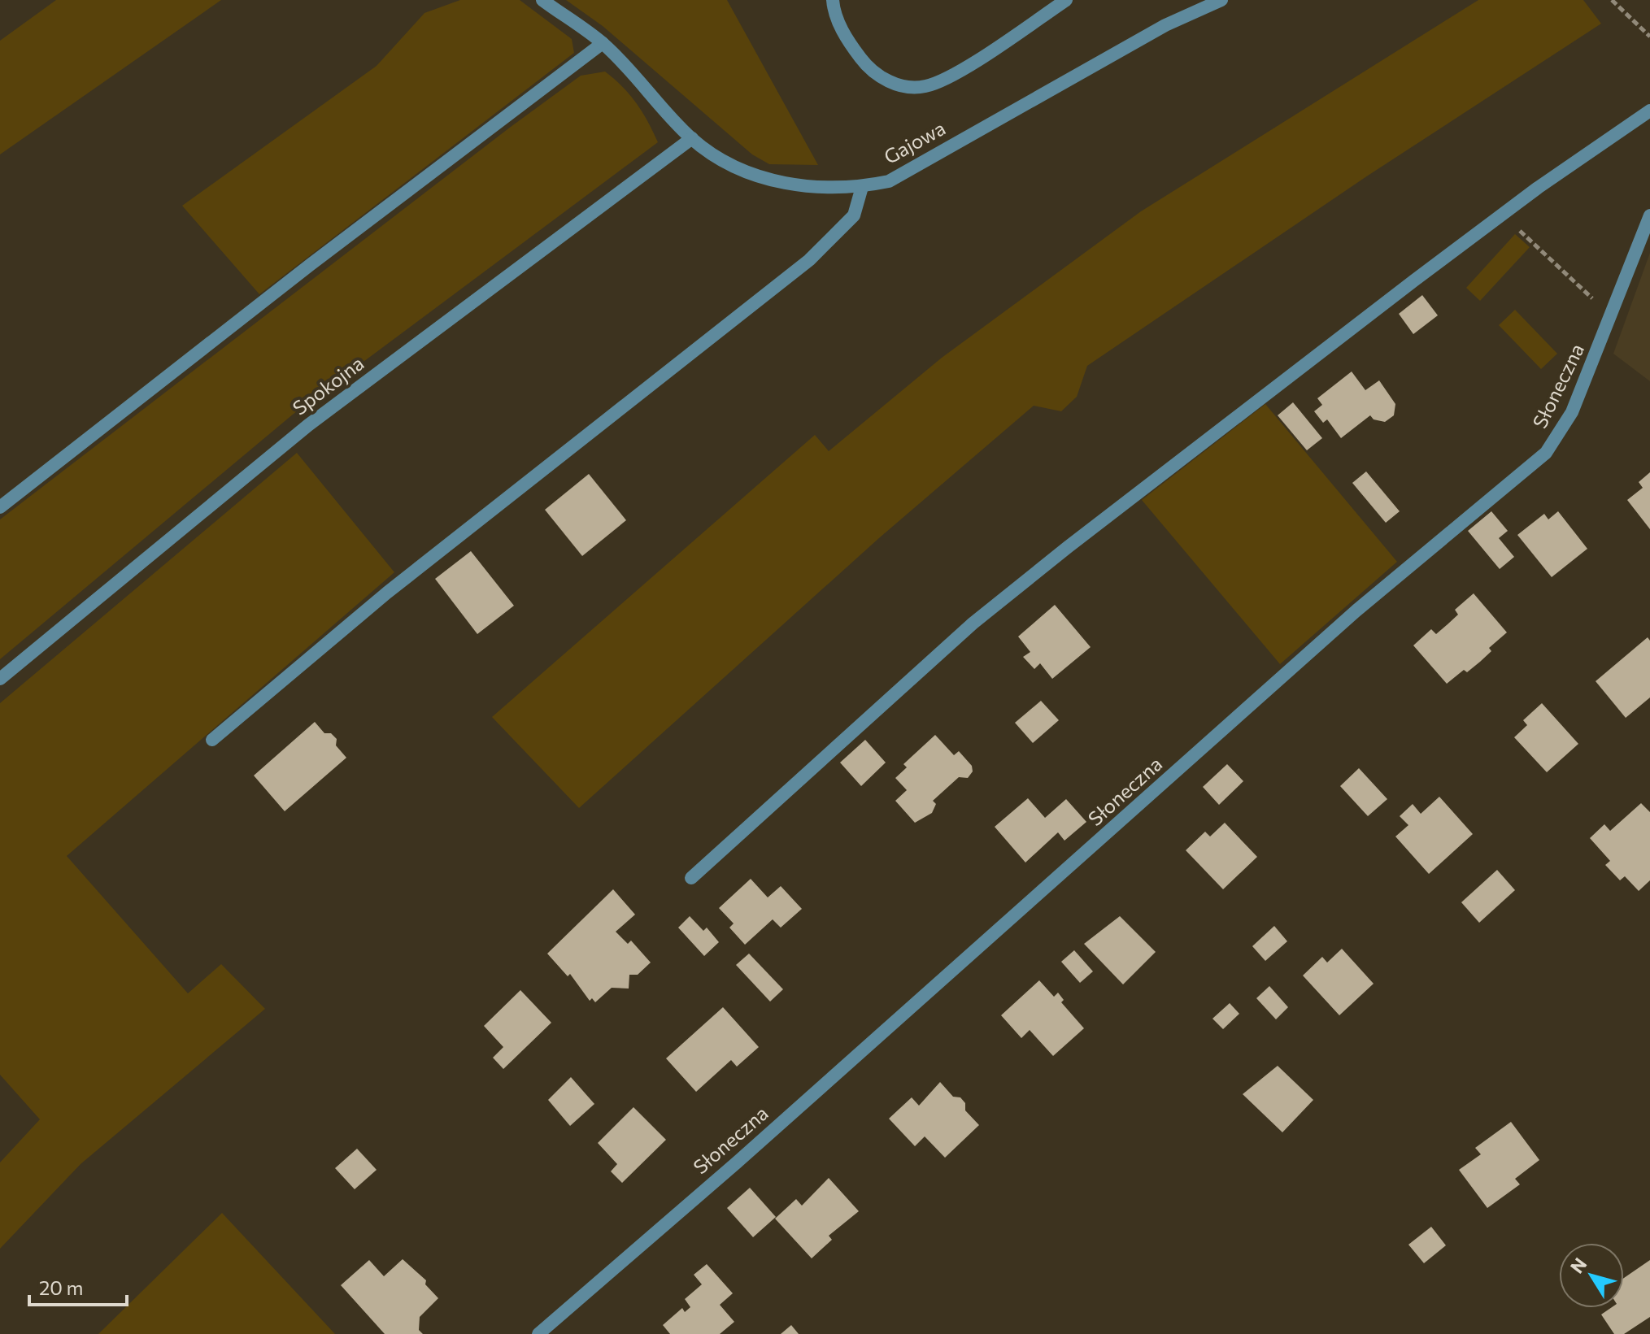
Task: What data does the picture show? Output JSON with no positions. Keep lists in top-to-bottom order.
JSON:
{
  "streets": {
    "street": ["Gajowa", "Spokojna", "Słoneczna"]
  },
  "crossings": [
    ["Gajowa", "Spokojna"]
  ],
  "scale_bar": "20 m",
  "north": "top left"
}
